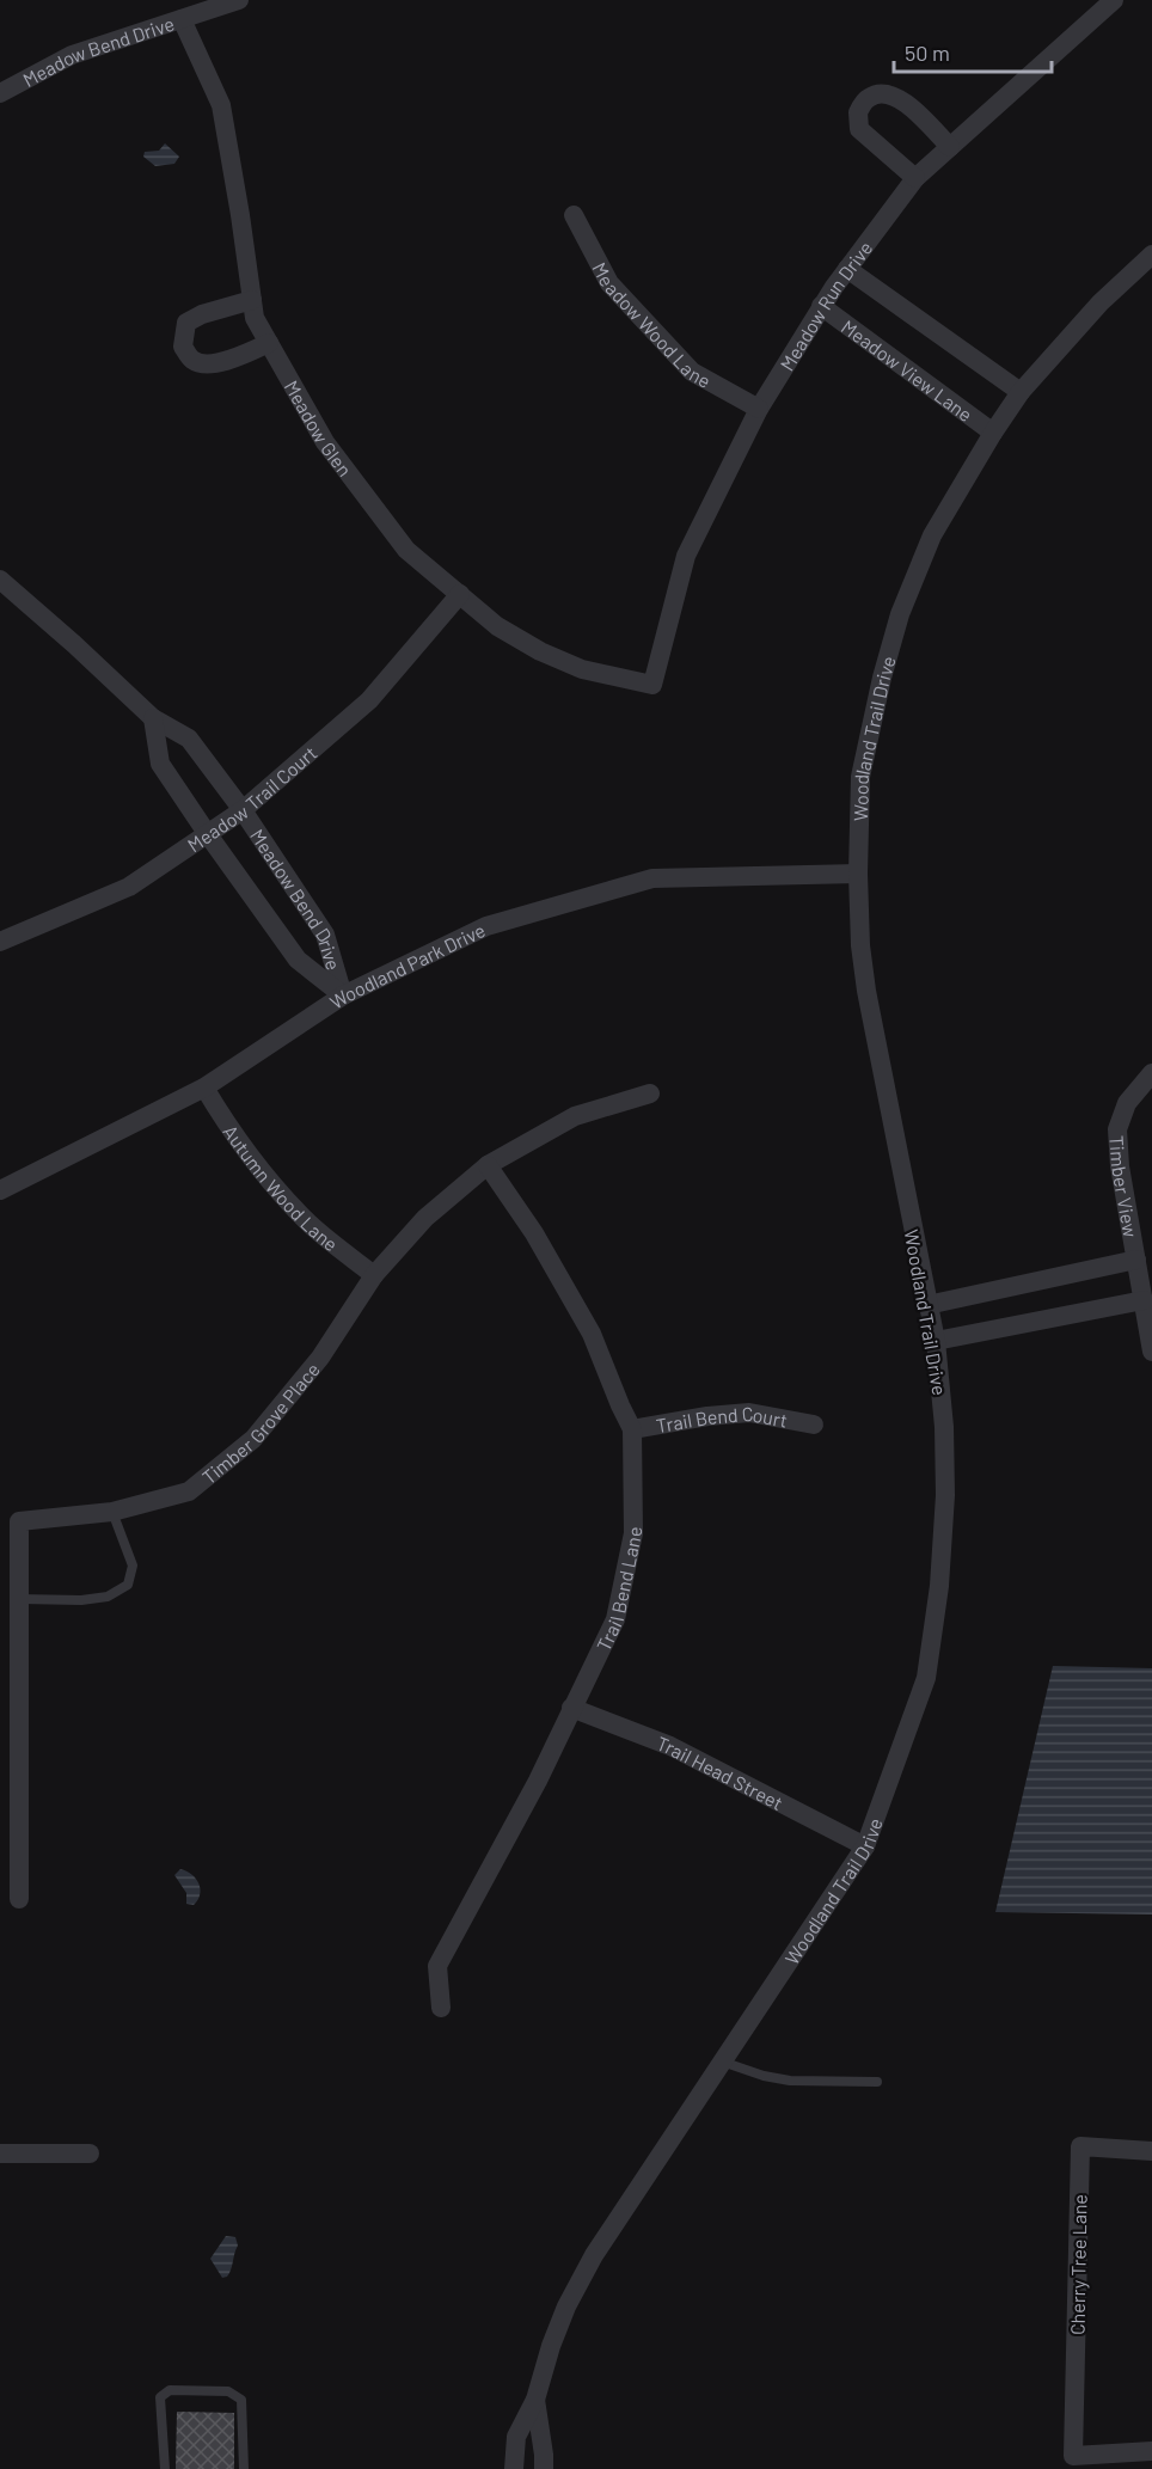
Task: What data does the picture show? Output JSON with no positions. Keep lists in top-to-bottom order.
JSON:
{
  "streets": {
    "street": [
      "Meadow Bend Drive",
      "Meadow Run Drive",
      "Meadow Wood Lane",
      "Meadow View Lane",
      "Meadow Glen",
      "Woodland Trail Drive",
      "Meadow Trail Court",
      "Woodland Park Drive",
      "Autumn Wood Lane",
      "Timber View",
      "Timber Grove Place",
      "Trail Bend Court",
      "Trail Bend Lane",
      "Trail Head Street",
      "Cherry Tree Lane"
    ]
  },
  "crossings": [
    ["Meadow Bend Drive", "Meadow Glen"],
    ["Meadow Bend Drive", "Meadow Trail Court"],
    ["Meadow Bend Drive", "Woodland Park Drive"],
    ["Meadow Run Drive", "Meadow Wood Lane"],
    ["Meadow Run Drive", "Meadow View Lane"],
    ["Meadow Run Drive", "Meadow Glen"],
    ["Meadow View Lane", "Woodland Trail Drive"],
    ["Meadow Glen", "Meadow Trail Court"],
    ["Woodland Trail Drive", "Woodland Park Drive"],
    ["Woodland Trail Drive", "Trail Head Street"],
    ["Woodland Park Drive", "Autumn Wood Lane"],
    ["Autumn Wood Lane", "Timber Grove Place"],
    ["Timber Grove Place", "Trail Bend Lane"],
    ["Trail Bend Court", "Trail Bend Lane"],
    ["Trail Bend Lane", "Trail Head Street"]
  ],
  "scale_bar": "50 m"
}
